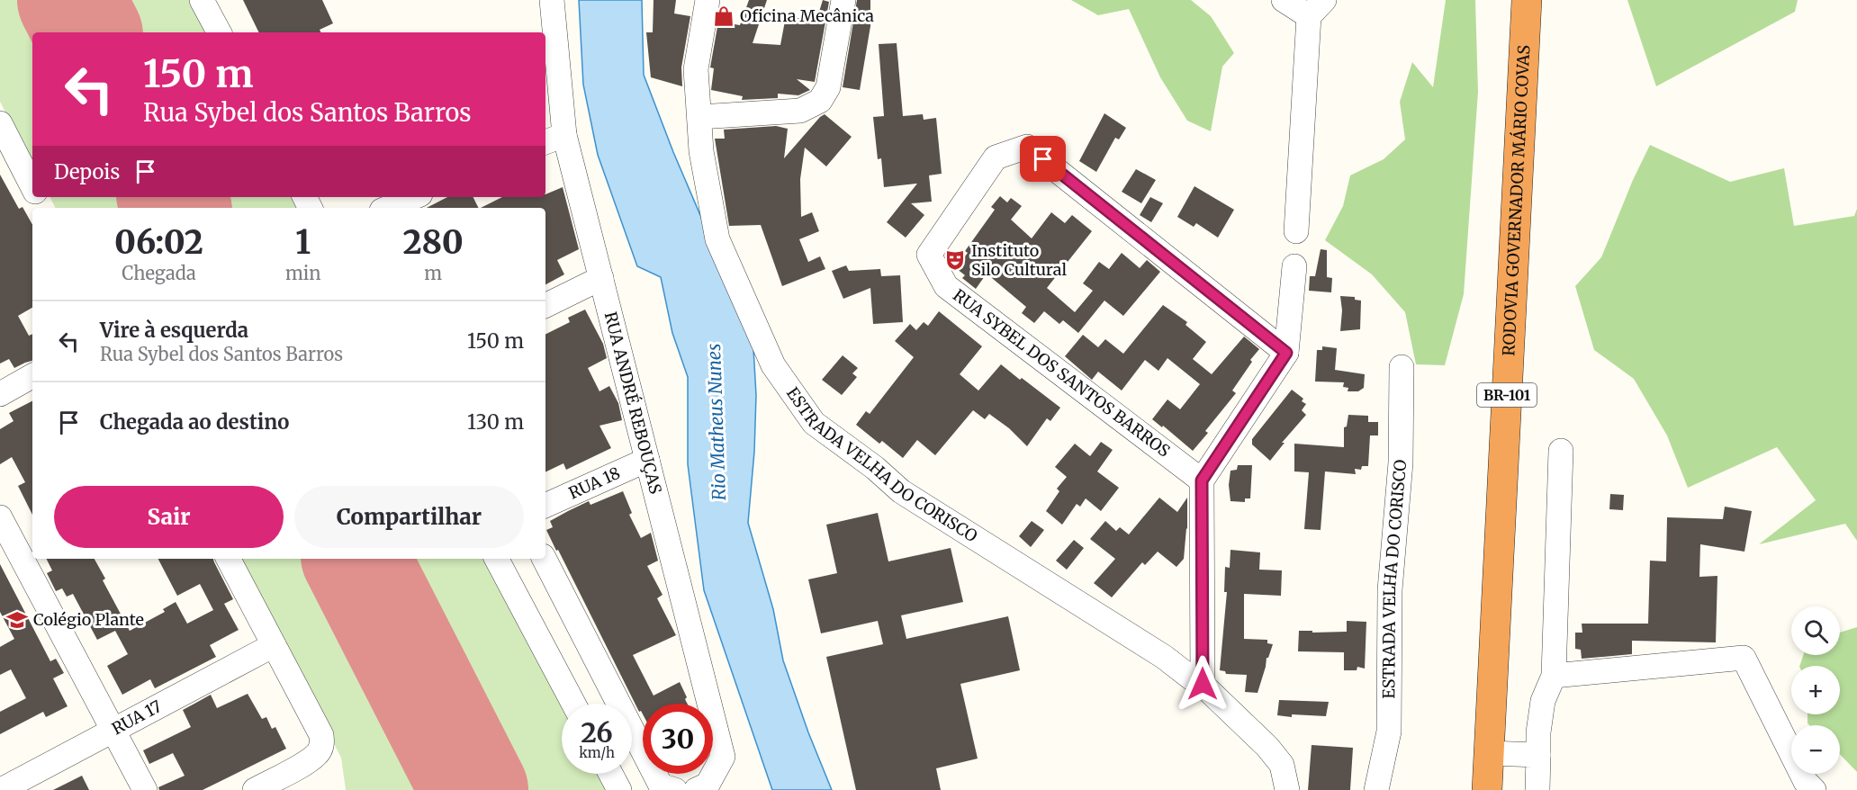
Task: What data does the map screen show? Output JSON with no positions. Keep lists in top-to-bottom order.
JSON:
{
  "streets": {
    "highway": ["RODOVIA GOVERNADOR MÁRIO COVAS", "BR-101"],
    "street": [
      "RUA SYBEL DOS SANTOS BARROS",
      "RUA ANDRÉ REBOUÇAS",
      "ESTRADA VELHA DO CORISCO",
      "RUA 18",
      "RUA 17"
    ]
  },
  "crossings": [
    ["RUA ANDRÉ REBOUÇAS", "RUA 18"]
  ],
  "water": ["Rio Matheus Nunes"],
  "places": {
    "shop": ["Oficina Mecânica"],
    "theatre": ["Instituto Silo Cultural"],
    "school or university": ["Colégio Plante"]
  },
  "page": {
    "turn": ["150 m", "Rua Sybel dos Santos Barros"],
    "then": "Depois",
    "eta": [
      "06:02",
      "Chegada",
      "1",
      "min",
      "280",
      "m"
    ],
    "list": [
      {
        "name": "Vire à esquerda",
        "note": "Rua Sybel dos Santos Barros",
        "value": "150 m"
      },
      {
        "name": "Chegada ao destino",
        "value": "130 m"
      }
    ],
    "buttons": ["Sair", "Compartilhar"],
    "map_buttons": ["+", "−"],
    "speed": "26 km/h",
    "limit": "30"
  }
}
